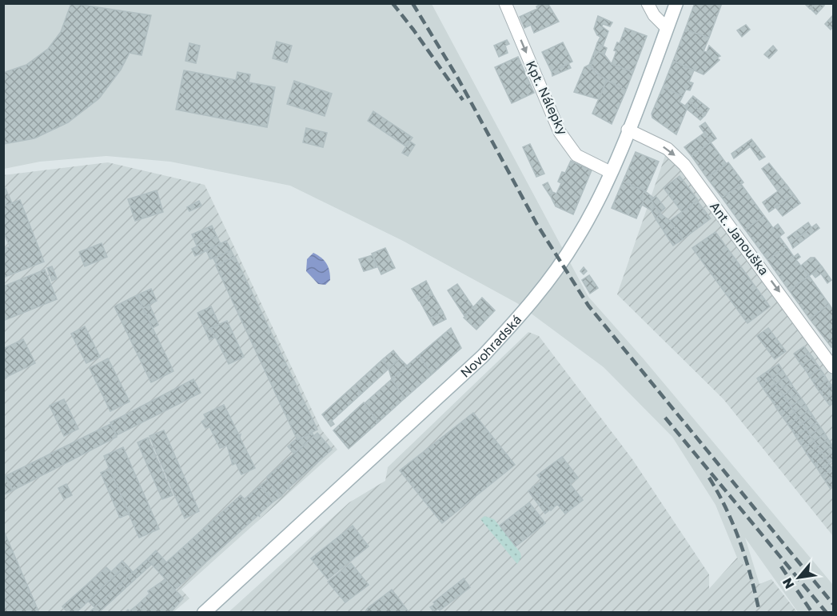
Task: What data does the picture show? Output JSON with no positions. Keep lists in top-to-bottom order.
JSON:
{
  "streets": {
    "main road": ["Novohradská"],
    "street": ["Kpt. Nálepky", "Ant. Janouška"]
  },
  "crossings": [
    ["Kpt. Nálepky", "Novohradská"],
    ["Ant. Janouška", "Novohradská"]
  ],
  "one_way": ["Kpt. Nálepky", "Ant. Janouška"],
  "north": "bottom left"
}
